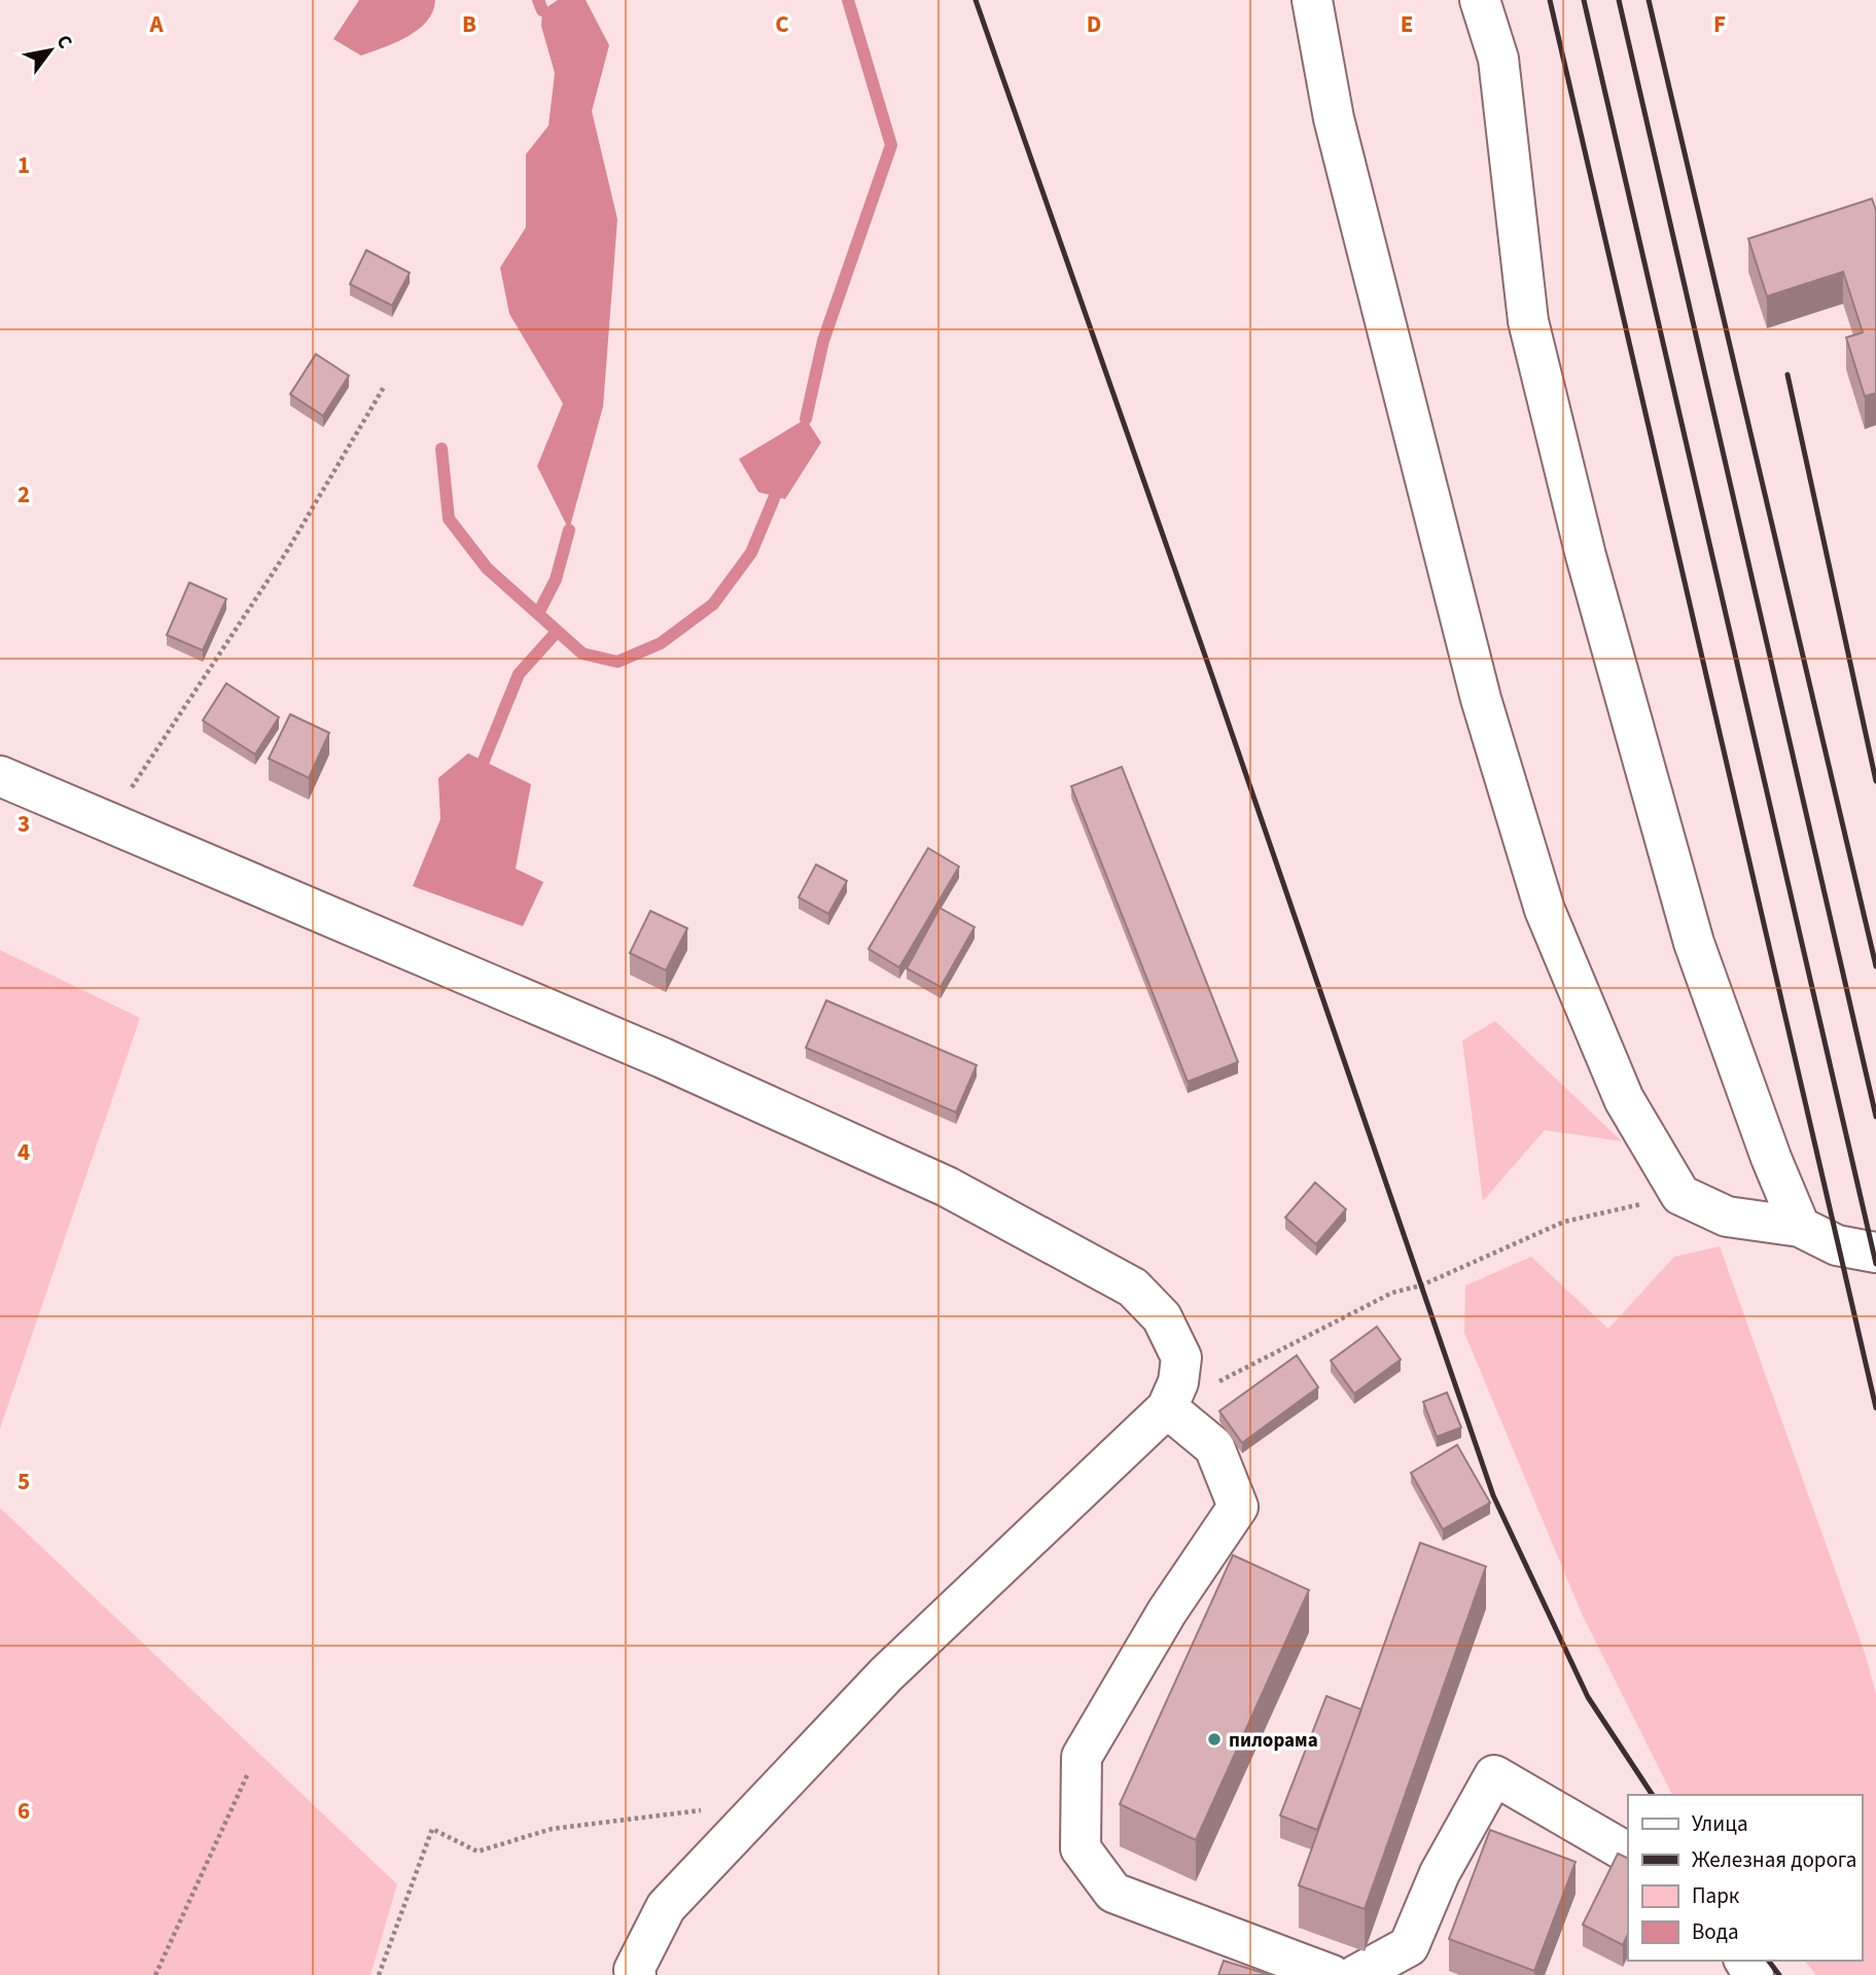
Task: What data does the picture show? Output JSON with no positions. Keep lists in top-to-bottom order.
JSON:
{
  "places": ["пилорама"],
  "legend": [
    "Улица",
    "Железная дорога",
    "Парк",
    "Вода"
  ],
  "north": "top right",
  "grid": {
    "columns": [
      "A",
      "B",
      "C",
      "D",
      "E",
      "F"
    ],
    "rows": [
      "1",
      "2",
      "3",
      "4",
      "5",
      "6"
    ]
  }
}
